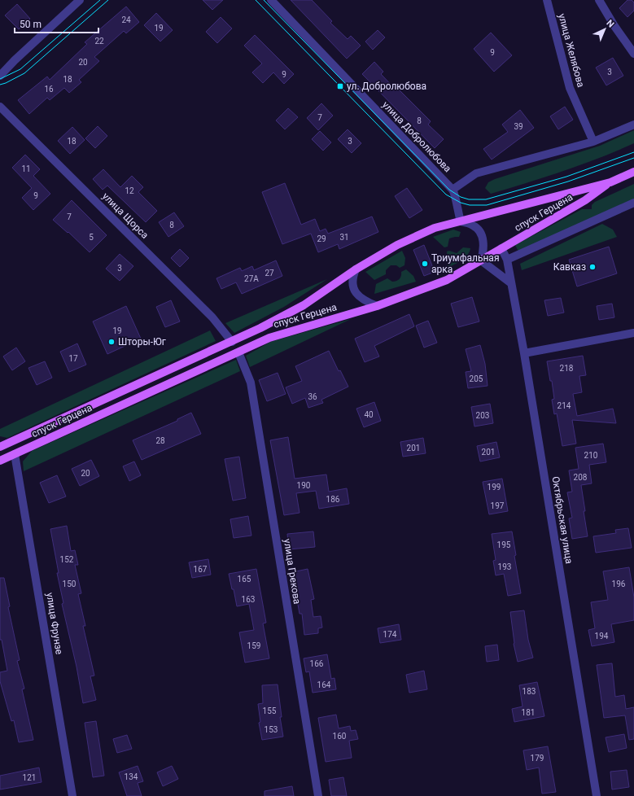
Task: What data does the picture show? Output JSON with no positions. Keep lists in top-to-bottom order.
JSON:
{
  "streets": {
    "main road": ["спуск Герцена"],
    "street": [
      "улица Желябова",
      "улица Добролюбова",
      "улица Щорса",
      "Октябрьская улица",
      "улица Грекова",
      "улица Фрунзе"
    ]
  },
  "crossings": [
    ["спуск Герцена", "улица Щорса"],
    ["спуск Герцена", "Октябрьская улица"],
    ["спуск Герцена", "улица Грекова"],
    ["спуск Герцена", "улица Фрунзе"]
  ],
  "places": {
    "transit": ["ул. Добролюбова"],
    "other": ["Триумфальная арка", "Кавказ", "Шторы-Юг"]
  },
  "house_numbers": [
    "24",
    "19",
    "22",
    "9",
    "20",
    "3",
    "9",
    "18",
    "16",
    "7",
    "8",
    "39",
    "18",
    "3",
    "11",
    "12",
    "9",
    "7",
    "8",
    "5",
    "31",
    "29",
    "3",
    "27",
    "27А",
    "19",
    "17",
    "218",
    "205",
    "36",
    "214",
    "40",
    "203",
    "28",
    "201",
    "201",
    "210",
    "20",
    "208",
    "190",
    "199",
    "186",
    "197",
    "195",
    "152",
    "193",
    "167",
    "165",
    "150",
    "196",
    "163",
    "174",
    "194",
    "159",
    "166",
    "164",
    "183",
    "155",
    "181",
    "153",
    "160",
    "179",
    "134",
    "121"
  ],
  "scale_bar": "50 m",
  "north": "top right"
}
